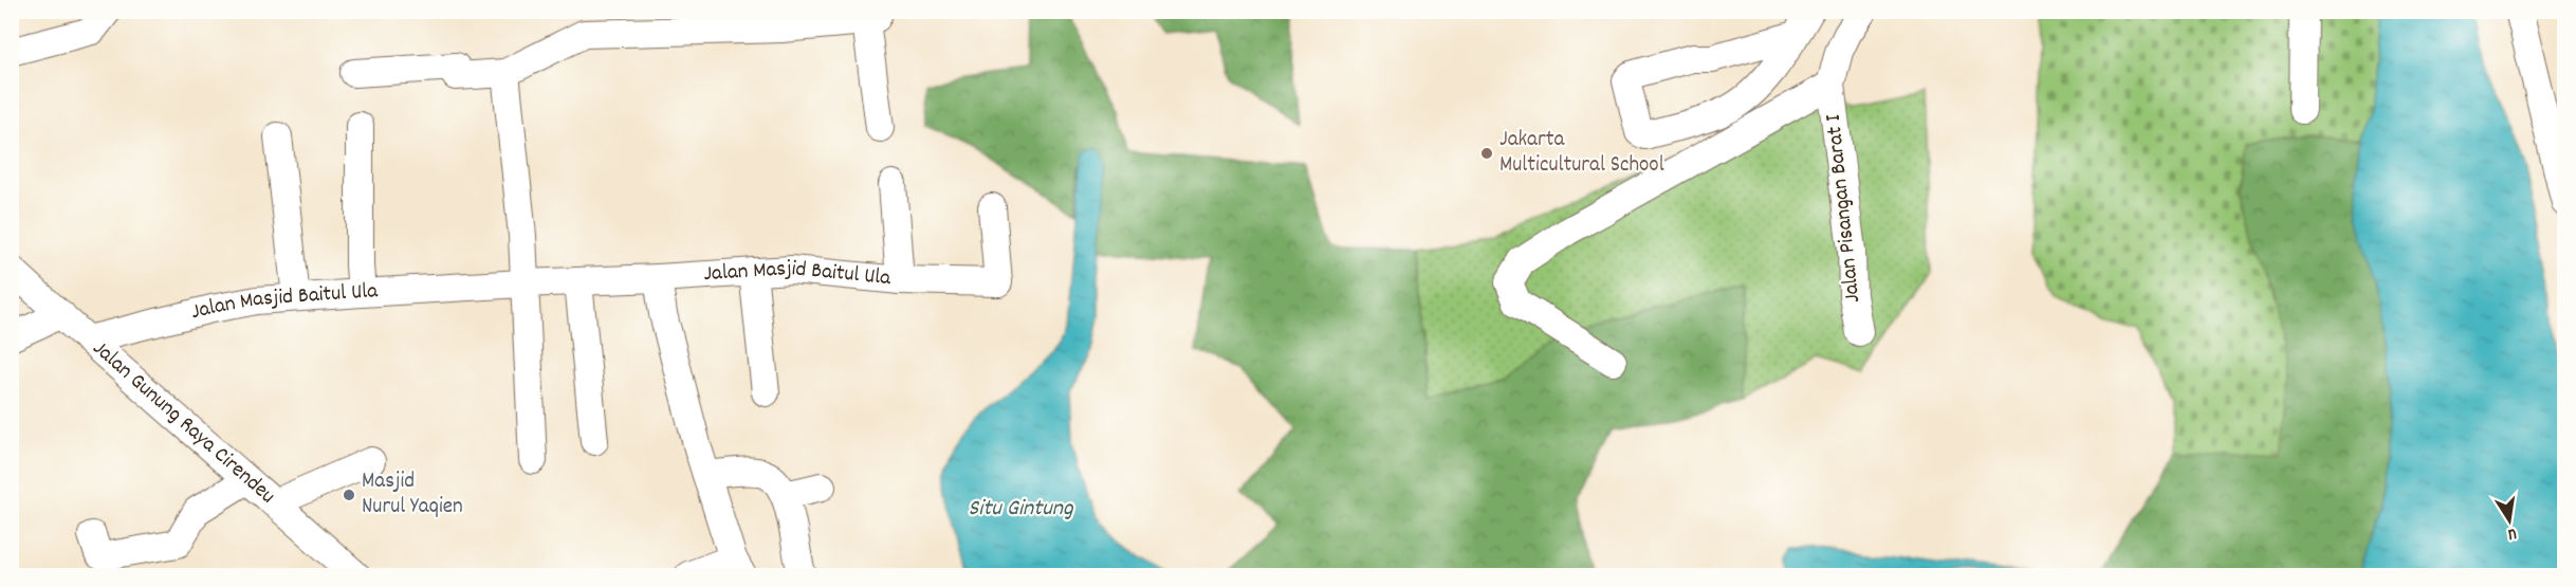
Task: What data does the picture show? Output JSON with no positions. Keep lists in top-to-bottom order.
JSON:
{
  "streets": {
    "street": ["Jalan Pisangan Barat I", "Jalan Masjid Baitul Ula", "Jalan Gunung Raya Cirendeu"]
  },
  "crossings": [
    ["Jalan Masjid Baitul Ula", "Jalan Gunung Raya Cirendeu"]
  ],
  "water": ["Situ Gintung"],
  "places": ["Jakarta Multicultural School", "Masjid Nurul Yaqien"],
  "north": "bottom"
}
